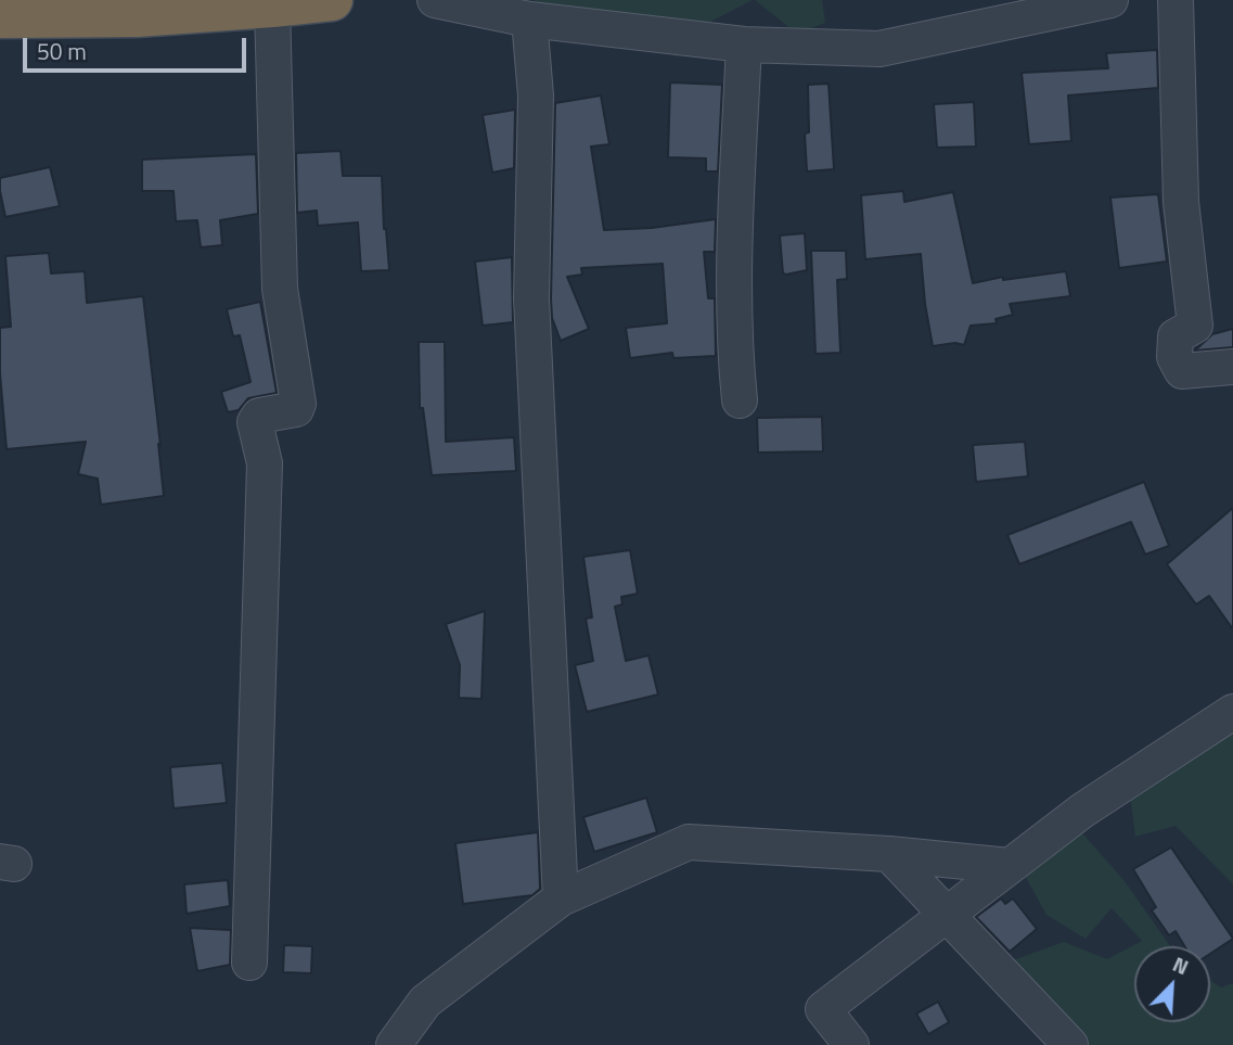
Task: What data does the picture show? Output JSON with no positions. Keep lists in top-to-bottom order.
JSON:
{
  "scale_bar": "50 m",
  "north": "top right"
}
